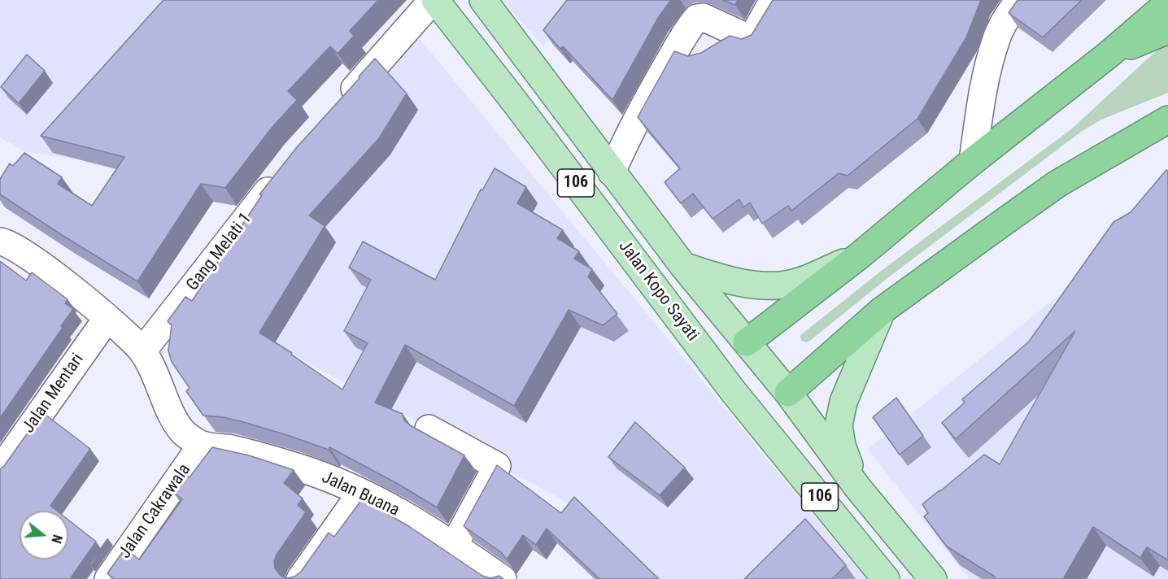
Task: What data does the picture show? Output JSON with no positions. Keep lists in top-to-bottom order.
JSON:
{
  "streets": {
    "main road": ["106", "Jalan Kopo Sayati"],
    "street": [
      "Gang Melati 1",
      "Jalan Mentari",
      "Jalan Buana",
      "Jalan Cakrawala"
    ]
  },
  "crossings": [
    ["Jalan Buana", "Jalan Cakrawala"]
  ],
  "north": "right"
}
